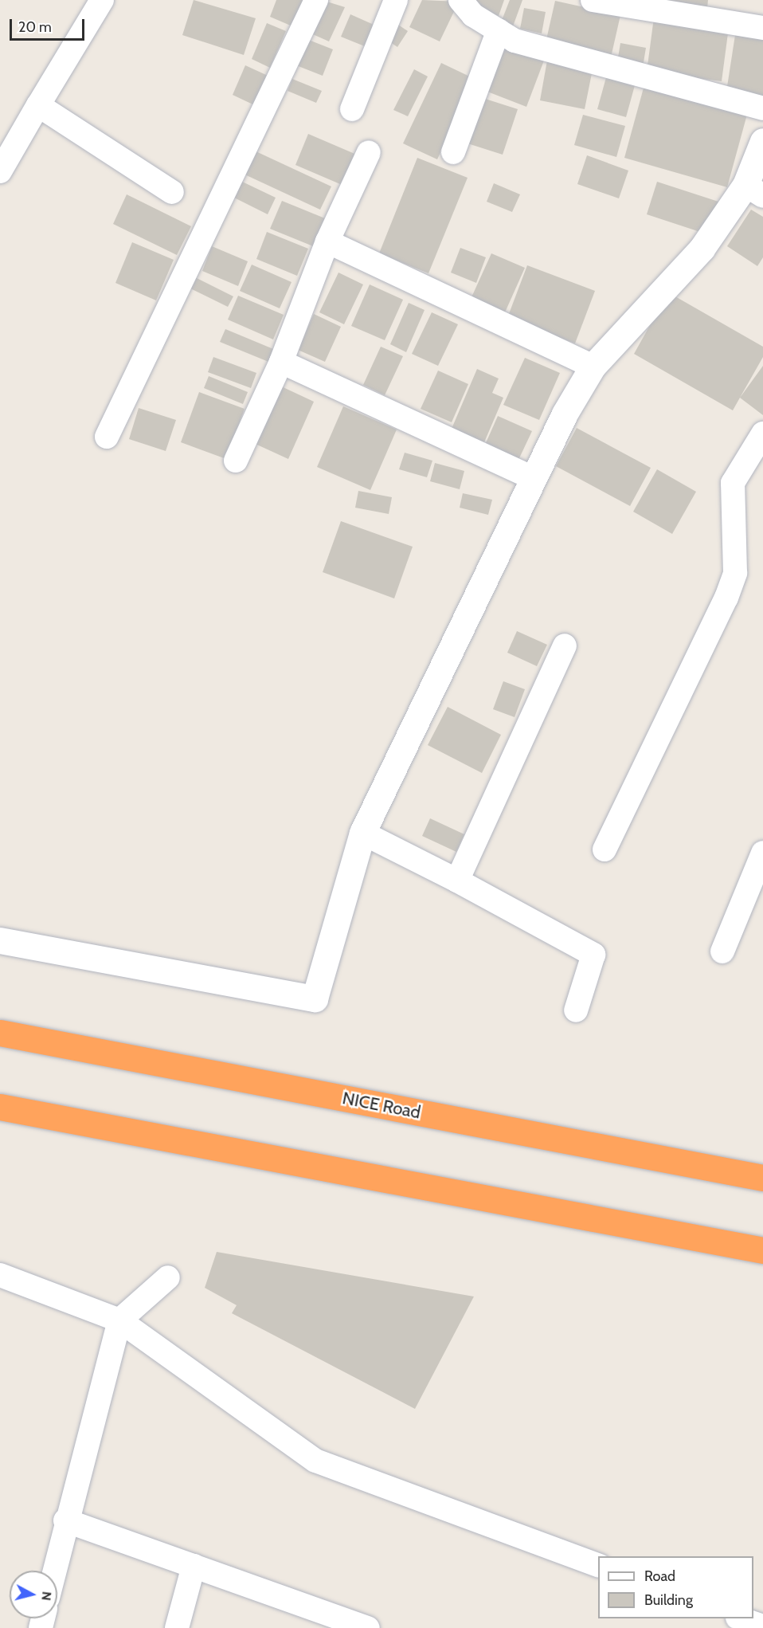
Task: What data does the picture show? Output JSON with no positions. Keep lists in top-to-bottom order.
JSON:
{
  "streets": {
    "highway": ["NICE Road"]
  },
  "legend": ["Road", "Building"],
  "scale_bar": "20 m",
  "north": "right"
}
